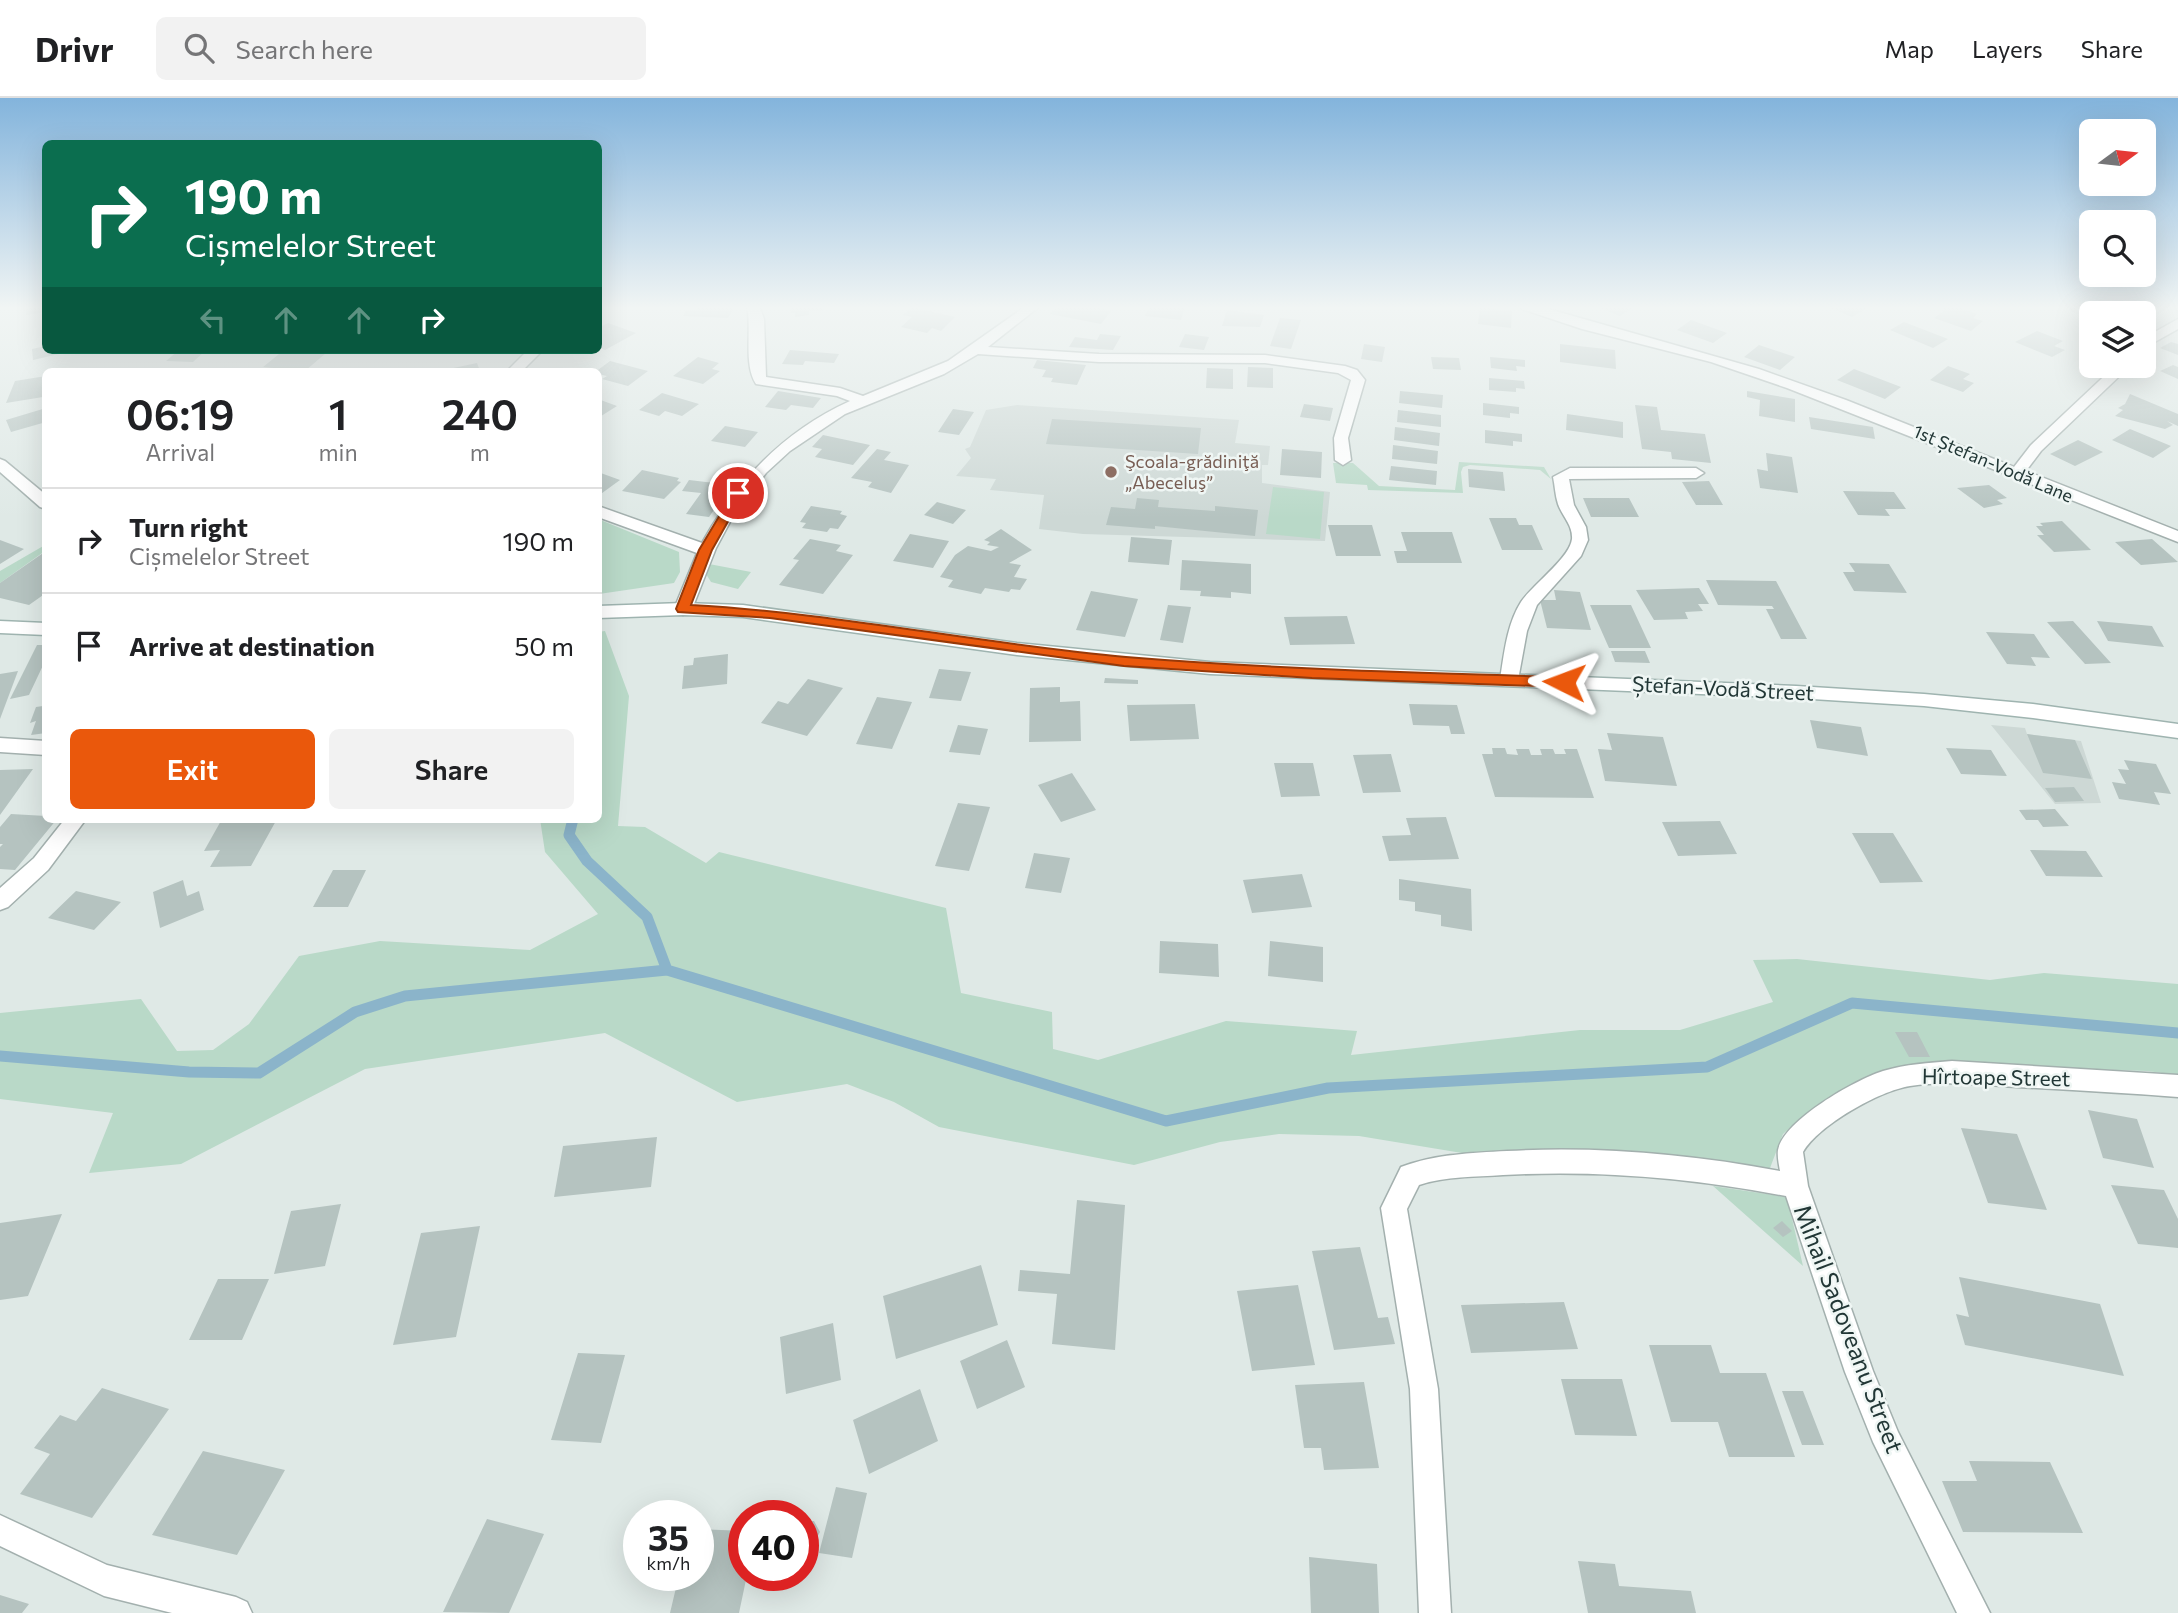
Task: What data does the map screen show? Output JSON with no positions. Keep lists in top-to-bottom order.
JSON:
{
  "streets": {
    "street": [
      "1st Ștefan-Vodă Lane",
      "Ștefan-Vodă Street",
      "Hîrtoape Street",
      "Mihail Sadoveanu Street"
    ]
  },
  "crossings": [
    ["Hîrtoape Street", "Mihail Sadoveanu Street"]
  ],
  "places": ["Şcoala-grădiniţă „Abeceluş”"],
  "north": "right",
  "page": {
    "header": "Drivr",
    "search": "Search here",
    "nav": ["Map", "Layers", "Share"],
    "turn": ["190 m", "Cișmelelor Street"],
    "eta": [
      "06:19",
      "Arrival",
      "1",
      "min",
      "240",
      "m"
    ],
    "list": [
      {
        "name": "Turn right",
        "note": "Cișmelelor Street",
        "value": "190 m"
      },
      {
        "name": "Arrive at destination",
        "value": "50 m"
      }
    ],
    "buttons": ["Exit", "Share"],
    "speed": "35 km/h",
    "limit": "40"
  }
}
